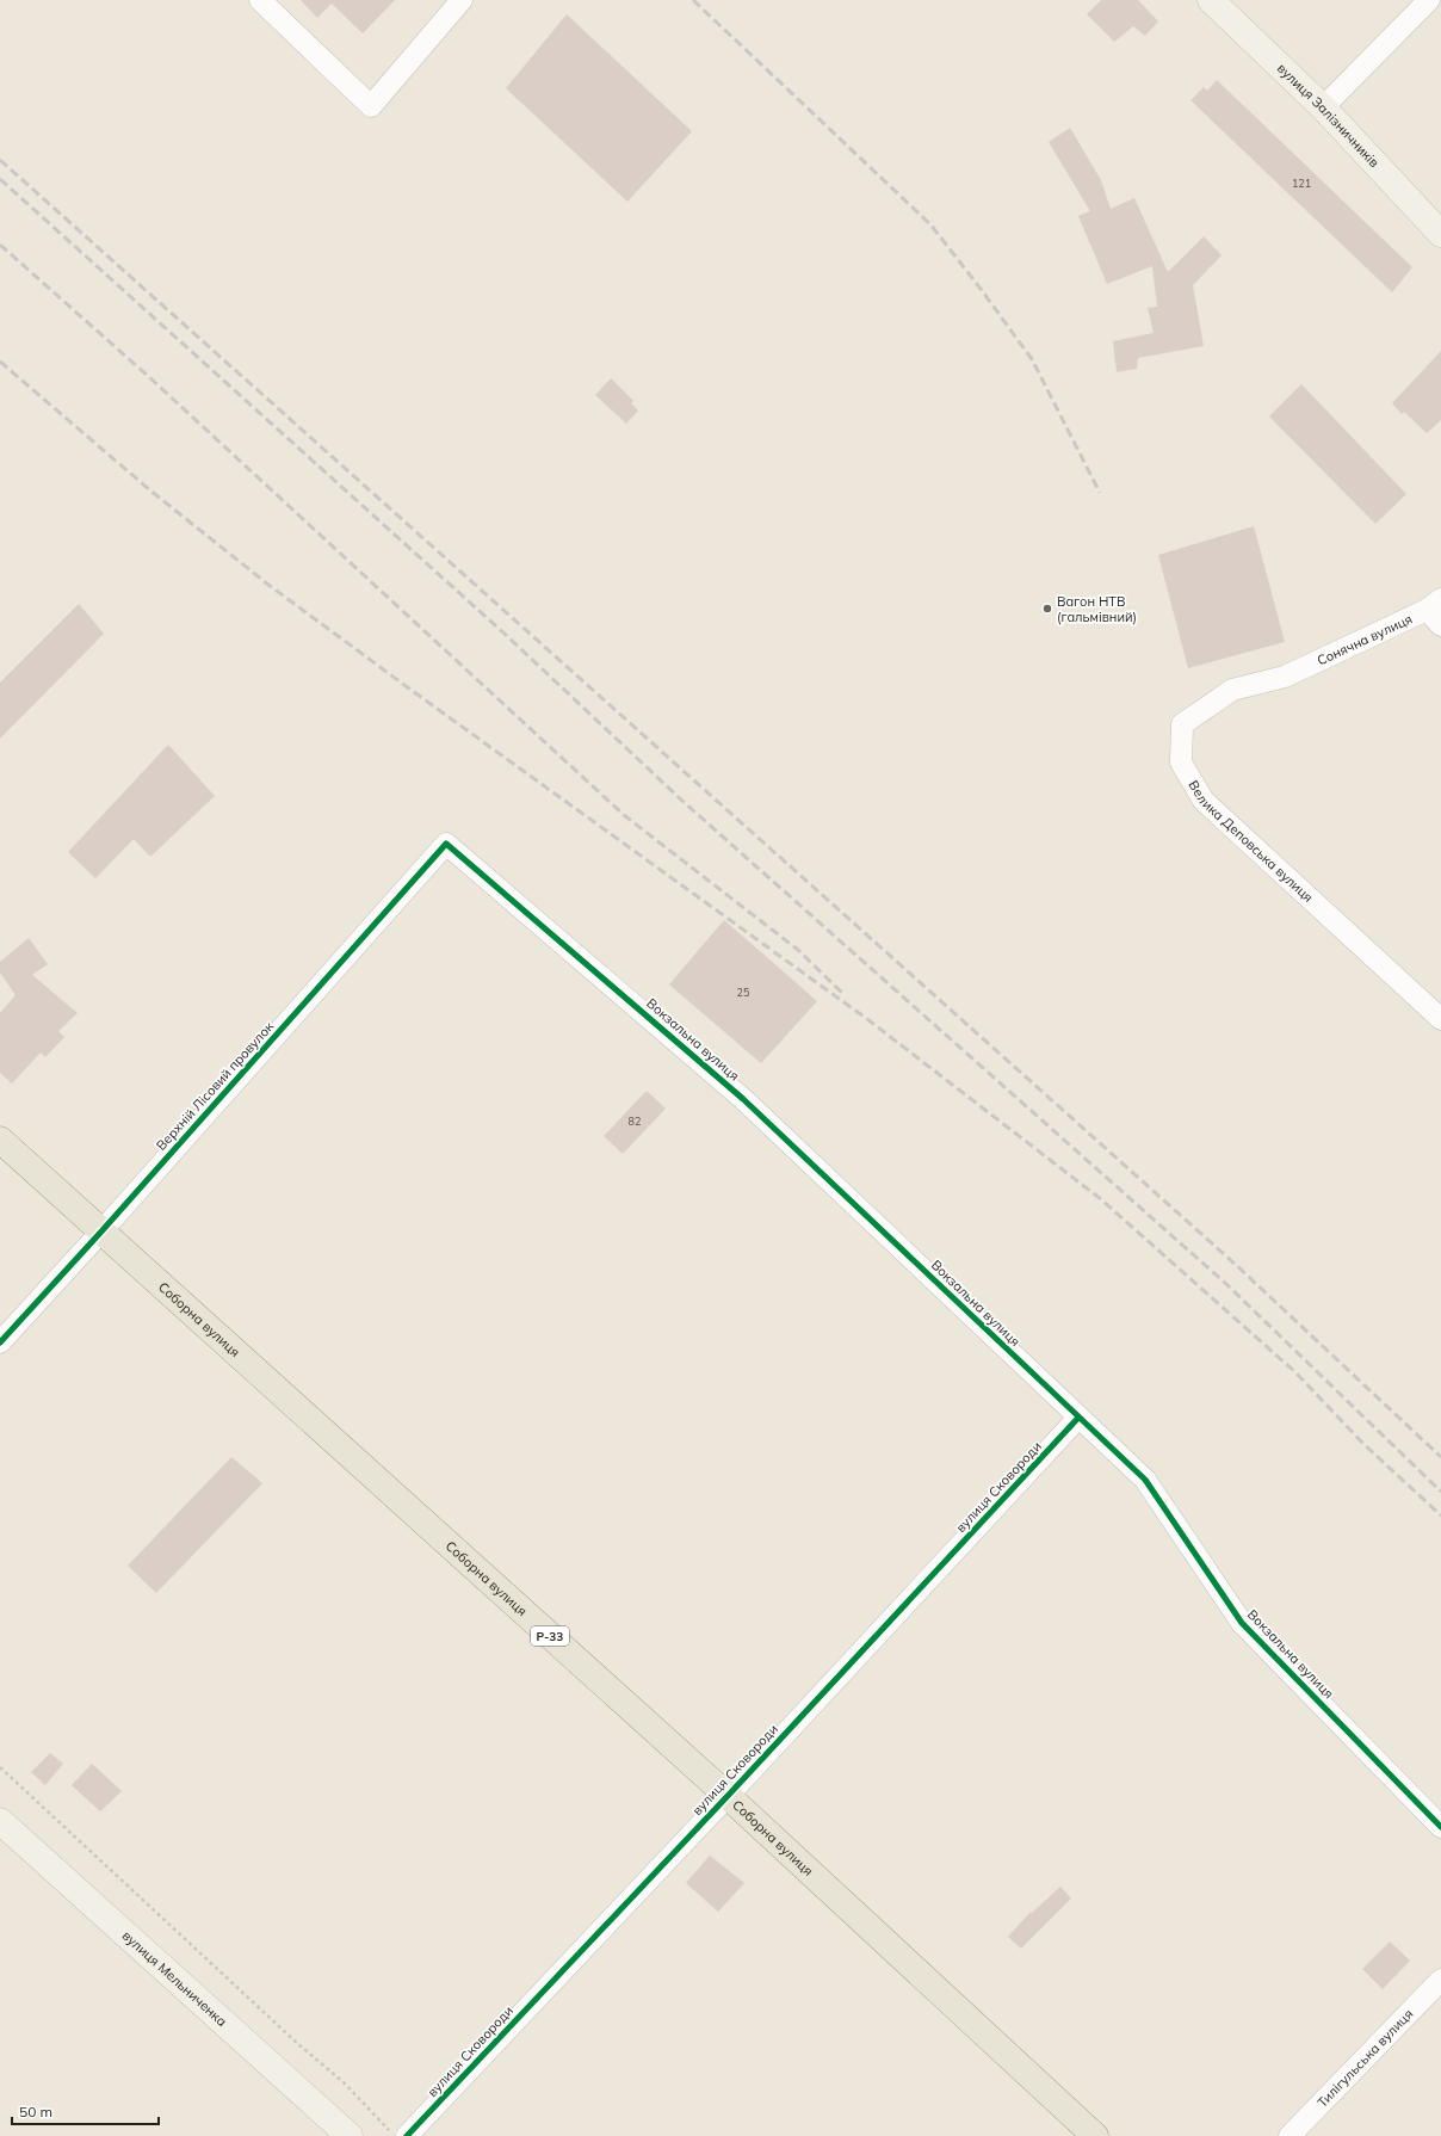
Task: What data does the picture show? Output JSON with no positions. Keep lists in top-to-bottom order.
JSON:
{
  "streets": {
    "main road": ["Соборна вулиця", "Р-33"],
    "street": [
      "вулиця Залізничників",
      "Сонячна вулиця",
      "Велика Деповська вулиця",
      "Вокзальна вулиця",
      "Верхній Лісовий провулок",
      "вулиця Сковороди",
      "вулиця Мельниченка",
      "Тилігульська вулиця"
    ]
  },
  "crossings": [
    ["Сонячна вулиця", "Велика Деповська вулиця"],
    ["Вокзальна вулиця", "Верхній Лісовий провулок"],
    ["Вокзальна вулиця", "вулиця Сковороди"],
    ["Верхній Лісовий провулок", "Соборна вулиця"],
    ["Соборна вулиця", "вулиця Сковороди"]
  ],
  "places": ["Вагон НТВ (гальмівний)"],
  "house_numbers": ["121", "25", "82"],
  "scale_bar": "50 m"
}
